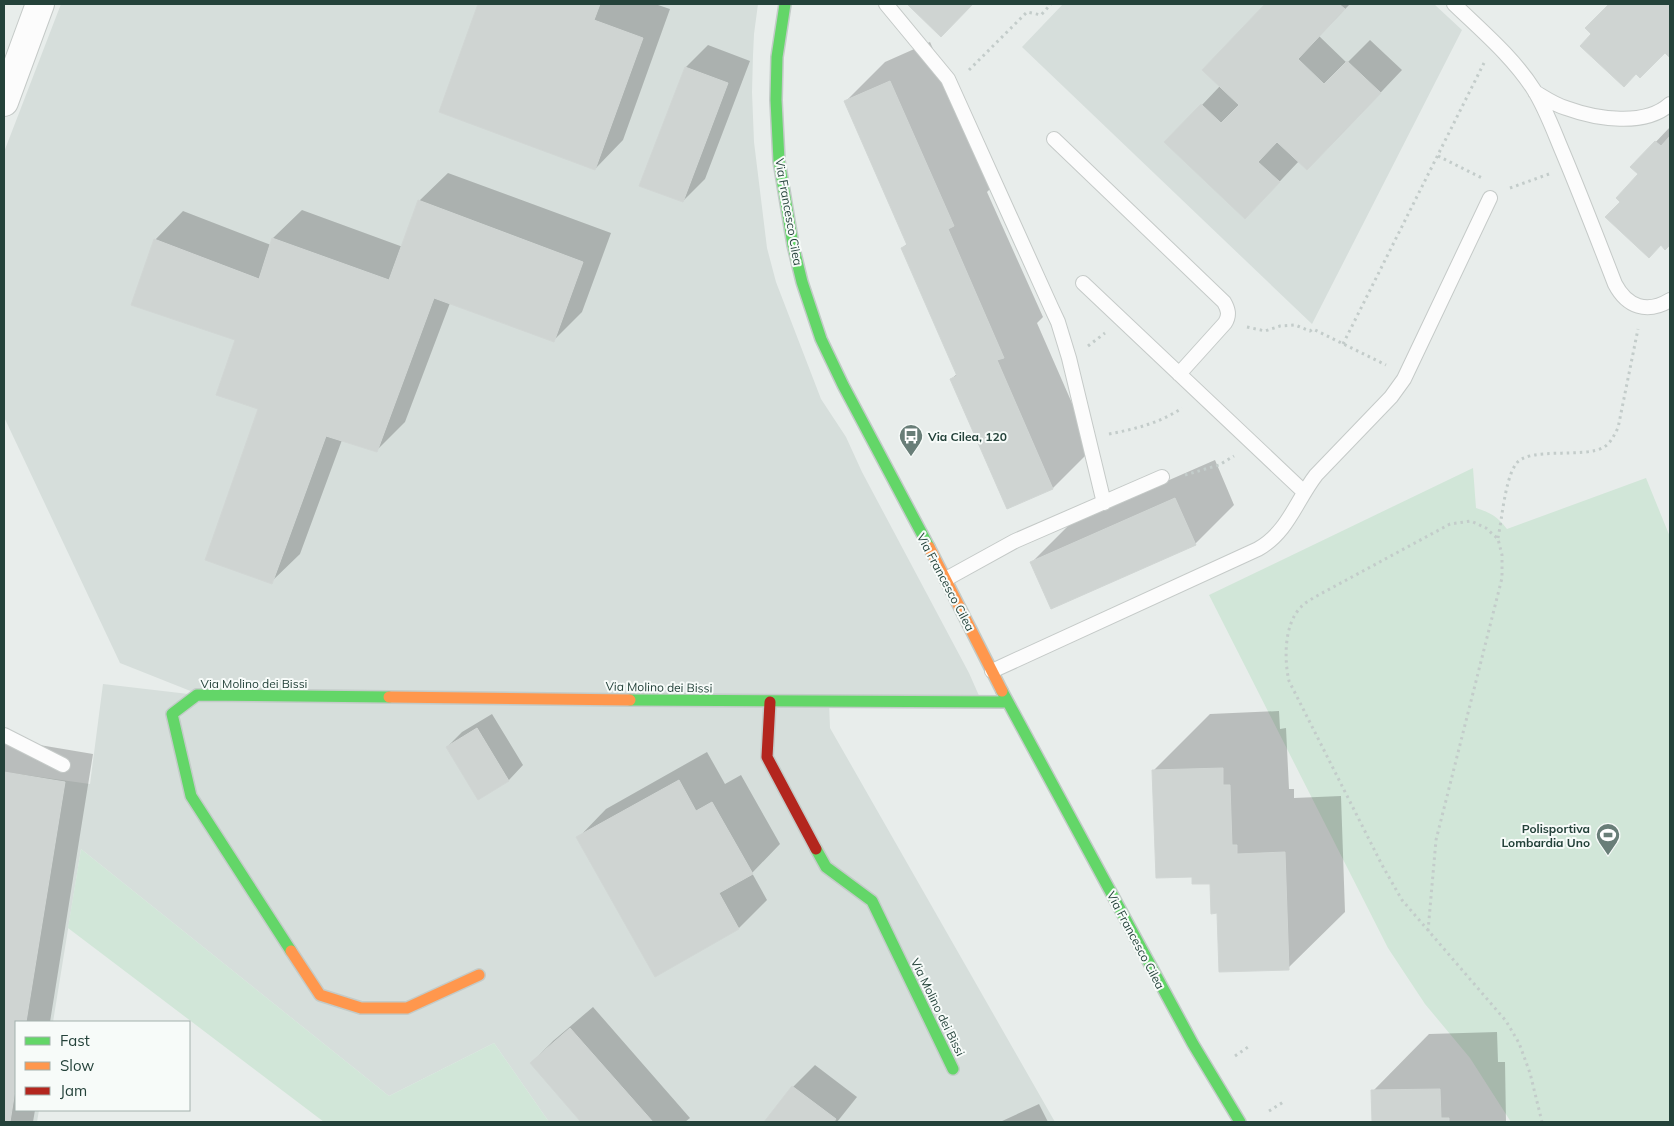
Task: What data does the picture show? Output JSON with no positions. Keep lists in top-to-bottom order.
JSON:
{
  "streets": {
    "street": ["Via Francesco Cilea", "Via Molino dei Bissi"]
  },
  "crossings": [
    ["Via Francesco Cilea", "Via Molino dei Bissi"]
  ],
  "places": {
    "bus stop": ["Via Cilea, 120"],
    "sports": ["Polisportiva Lombardia Uno"]
  },
  "legend": ["Fast", "Slow", "Jam"]
}
